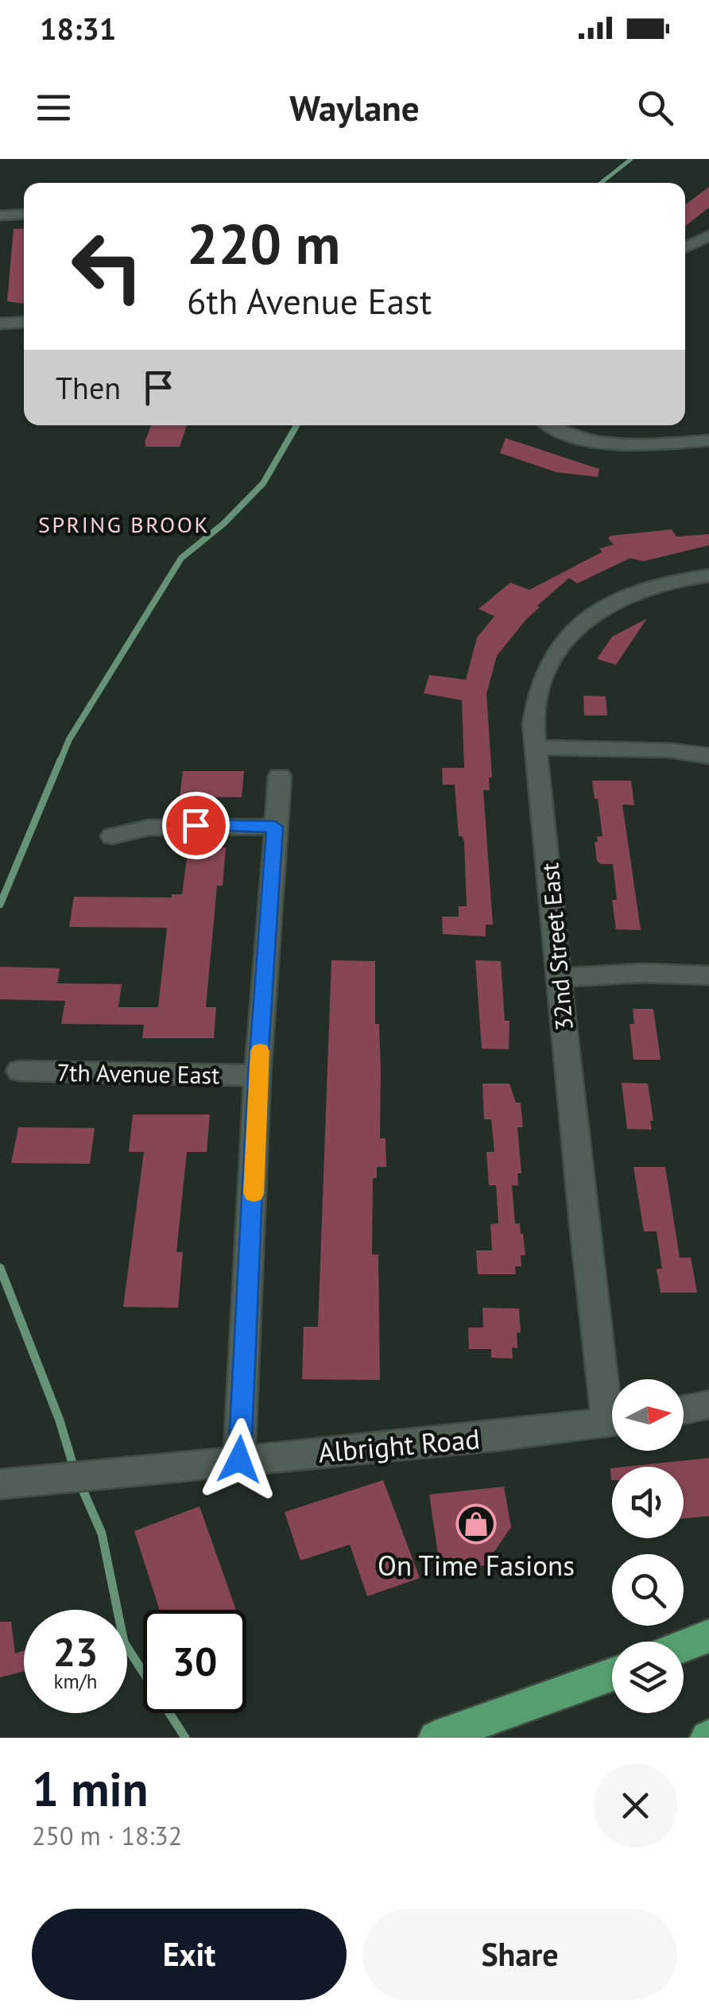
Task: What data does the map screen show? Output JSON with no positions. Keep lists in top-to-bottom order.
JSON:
{
  "streets": {
    "street": ["32nd Street East", "7th Avenue East", "Albright Road"]
  },
  "districts": ["SPRING BROOK"],
  "places": {
    "shop": ["On Time Fasions"]
  },
  "north": "right",
  "page": {
    "status": "18:31",
    "header": "Waylane",
    "turn": ["220 m", "6th Avenue East"],
    "then": "Then",
    "speed": "23 km/h",
    "limit": "30",
    "heading": ["1 min", "250 m · 18:32"],
    "buttons": ["Exit", "Share"]
  }
}
